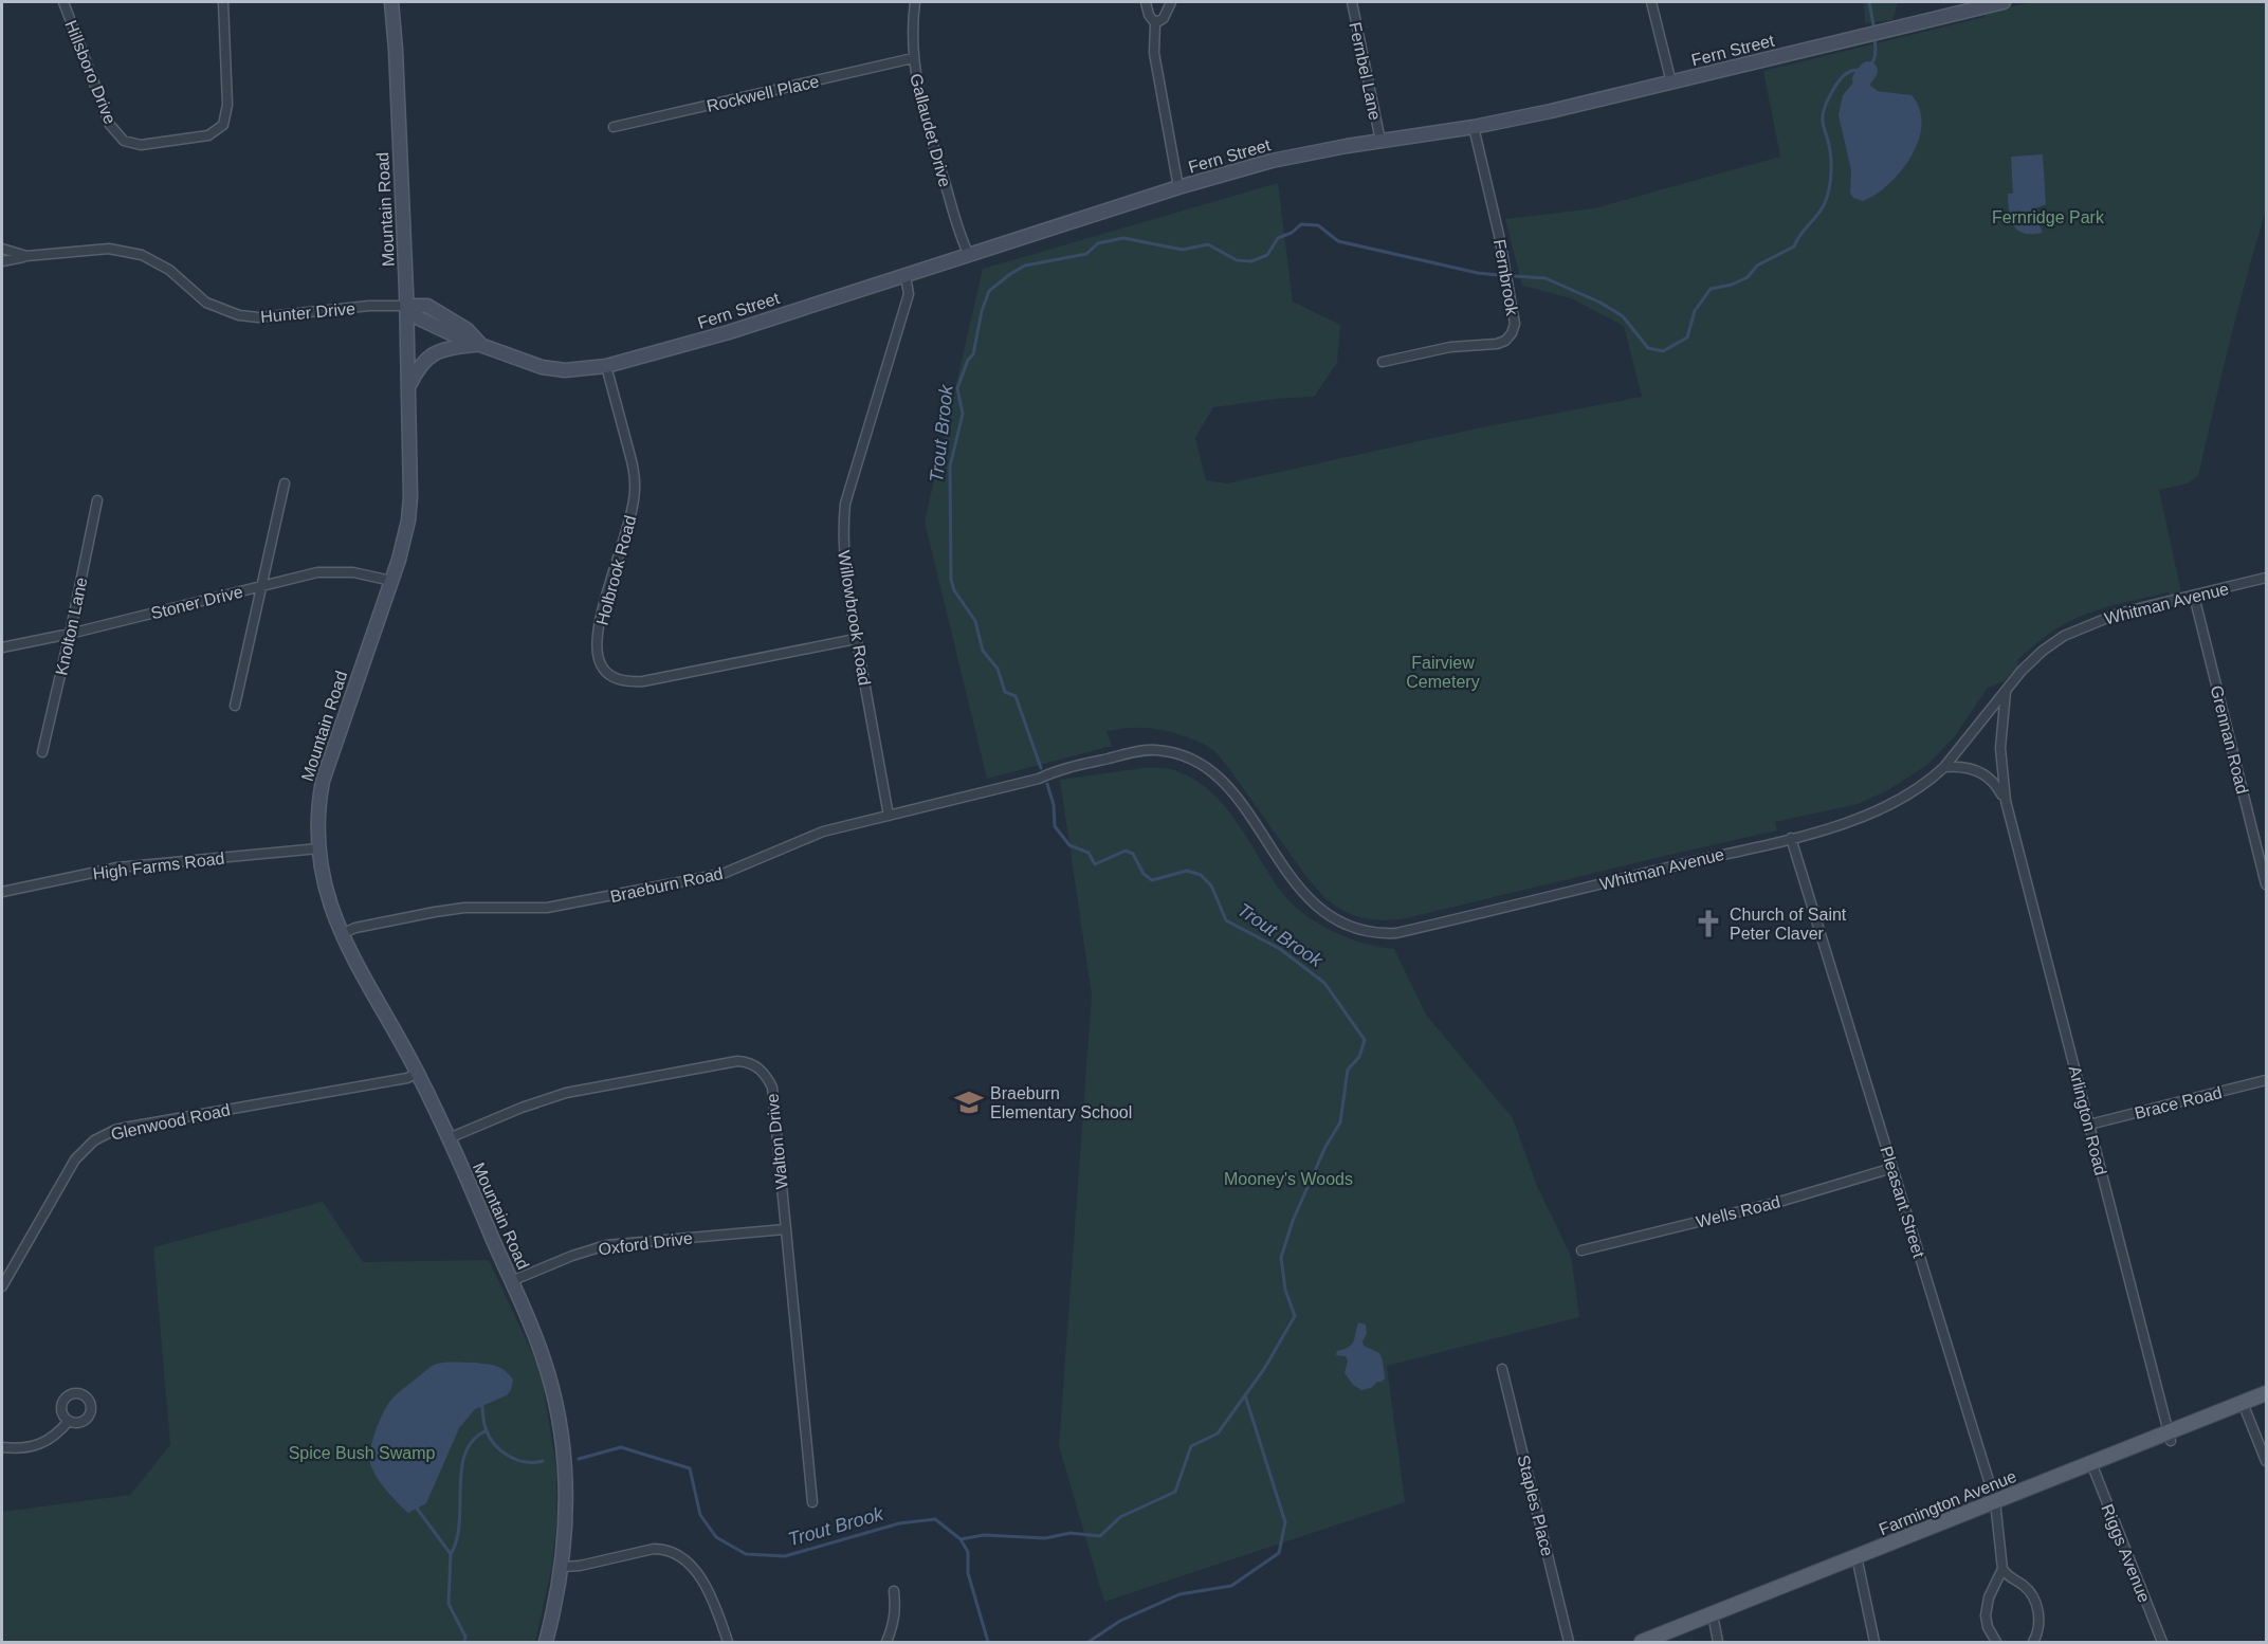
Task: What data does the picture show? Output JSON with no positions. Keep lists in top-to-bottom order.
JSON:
{
  "streets": {
    "main road": ["Farmington Avenue"],
    "street": [
      "Fern Street",
      "Fernbel Lane",
      "Hillsboro Drive",
      "Rockwell Place",
      "Gallaudet Drive",
      "Mountain Road",
      "Fernbrook",
      "Hunter Drive",
      "Holbrook Road",
      "Stoner Drive",
      "Whitman Avenue",
      "Willowbrook Road",
      "Knolton Lane",
      "Grennan Road",
      "High Farms Road",
      "Braeburn Road",
      "Brace Road",
      "Arlington Road",
      "Glenwood Road",
      "Walton Drive",
      "Pleasant Street",
      "Wells Road",
      "Oxford Drive",
      "Staples Place",
      "Riggs Avenue"
    ]
  },
  "crossings": [
    ["Fern Street", "Fernbel Lane"],
    ["Fern Street", "Gallaudet Drive"],
    ["Fern Street", "Mountain Road"],
    ["Fern Street", "Fernbrook"],
    ["Fern Street", "Hunter Drive"],
    ["Fern Street", "Holbrook Road"],
    ["Fern Street", "Willowbrook Road"],
    ["Rockwell Place", "Gallaudet Drive"],
    ["Mountain Road", "Hunter Drive"],
    ["Mountain Road", "Stoner Drive"],
    ["Mountain Road", "High Farms Road"],
    ["Mountain Road", "Braeburn Road"],
    ["Mountain Road", "Glenwood Road"],
    ["Mountain Road", "Walton Drive"],
    ["Mountain Road", "Oxford Drive"],
    ["Holbrook Road", "Willowbrook Road"],
    ["Stoner Drive", "Knolton Lane"],
    ["Whitman Avenue", "Grennan Road"],
    ["Whitman Avenue", "Braeburn Road"],
    ["Whitman Avenue", "Arlington Road"],
    ["Whitman Avenue", "Pleasant Street"],
    ["Willowbrook Road", "Braeburn Road"],
    ["Brace Road", "Arlington Road"],
    ["Arlington Road", "Farmington Avenue"],
    ["Walton Drive", "Oxford Drive"],
    ["Pleasant Street", "Wells Road"],
    ["Pleasant Street", "Farmington Avenue"],
    ["Farmington Avenue", "Riggs Avenue"]
  ],
  "water": ["Trout Brook"],
  "parks": [
    "Fernridge Park",
    "Fairview Cemetery",
    "Mooney's Woods",
    "Spice Bush Swamp"
  ],
  "places": {
    "church": ["Church of Saint Peter Claver"],
    "school or university": ["Braeburn Elementary School"]
  }
}
